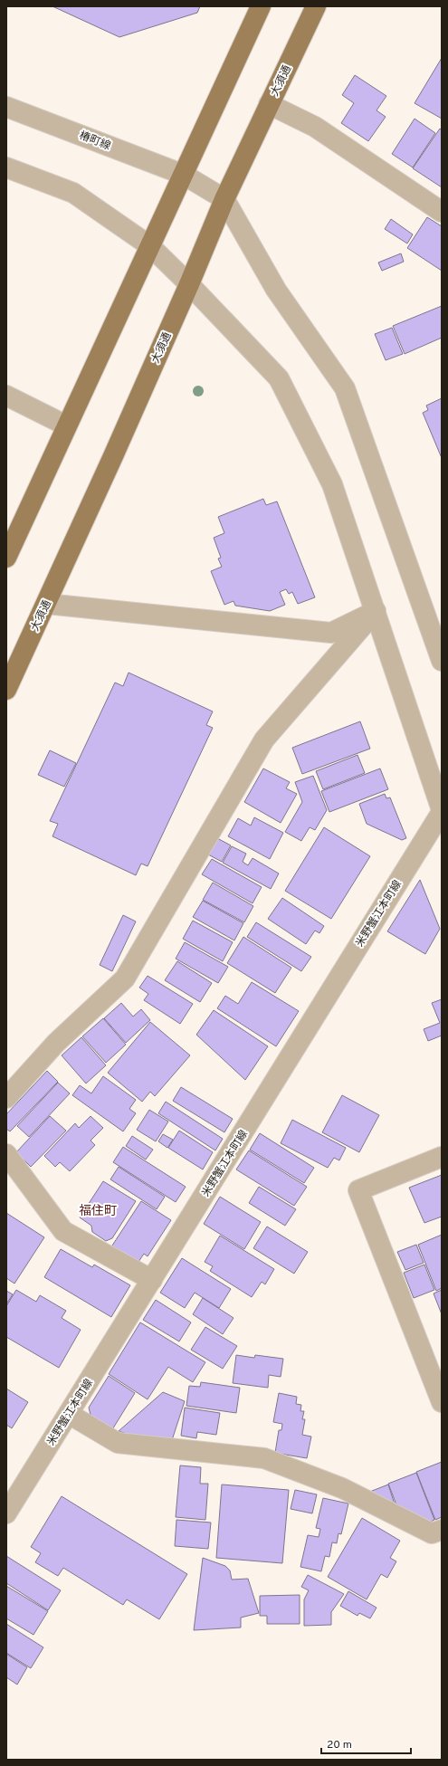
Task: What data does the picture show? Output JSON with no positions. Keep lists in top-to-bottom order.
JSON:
{
  "streets": {
    "main road": ["大須通"],
    "street": ["椿町線", "米野蟹江本町線"]
  },
  "crossings": [
    ["大須通", "椿町線"]
  ],
  "districts": ["福住町"],
  "scale_bar": "20 m"
}
